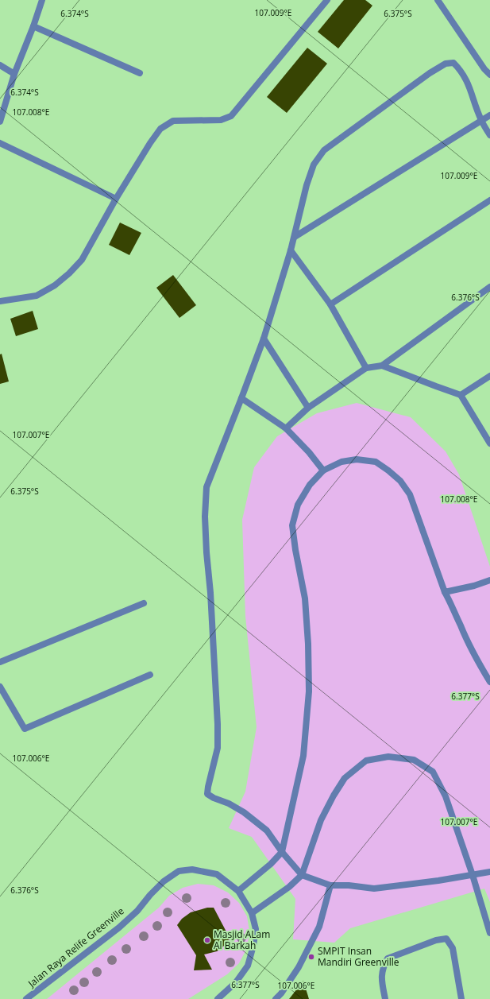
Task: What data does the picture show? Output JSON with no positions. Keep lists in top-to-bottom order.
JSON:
{
  "streets": {
    "street": ["Jalan Raya Relife Greenville"]
  },
  "places": ["Masjid ALam Al Barkah", "SMPIT Insan Mandiri Greenville"],
  "coordinates": [
    "107.009°E",
    "6.374°S",
    "6.375°S",
    "107.008°E",
    "6.376°S",
    "107.007°E",
    "6.377°S",
    "107.006°E"
  ]
}
